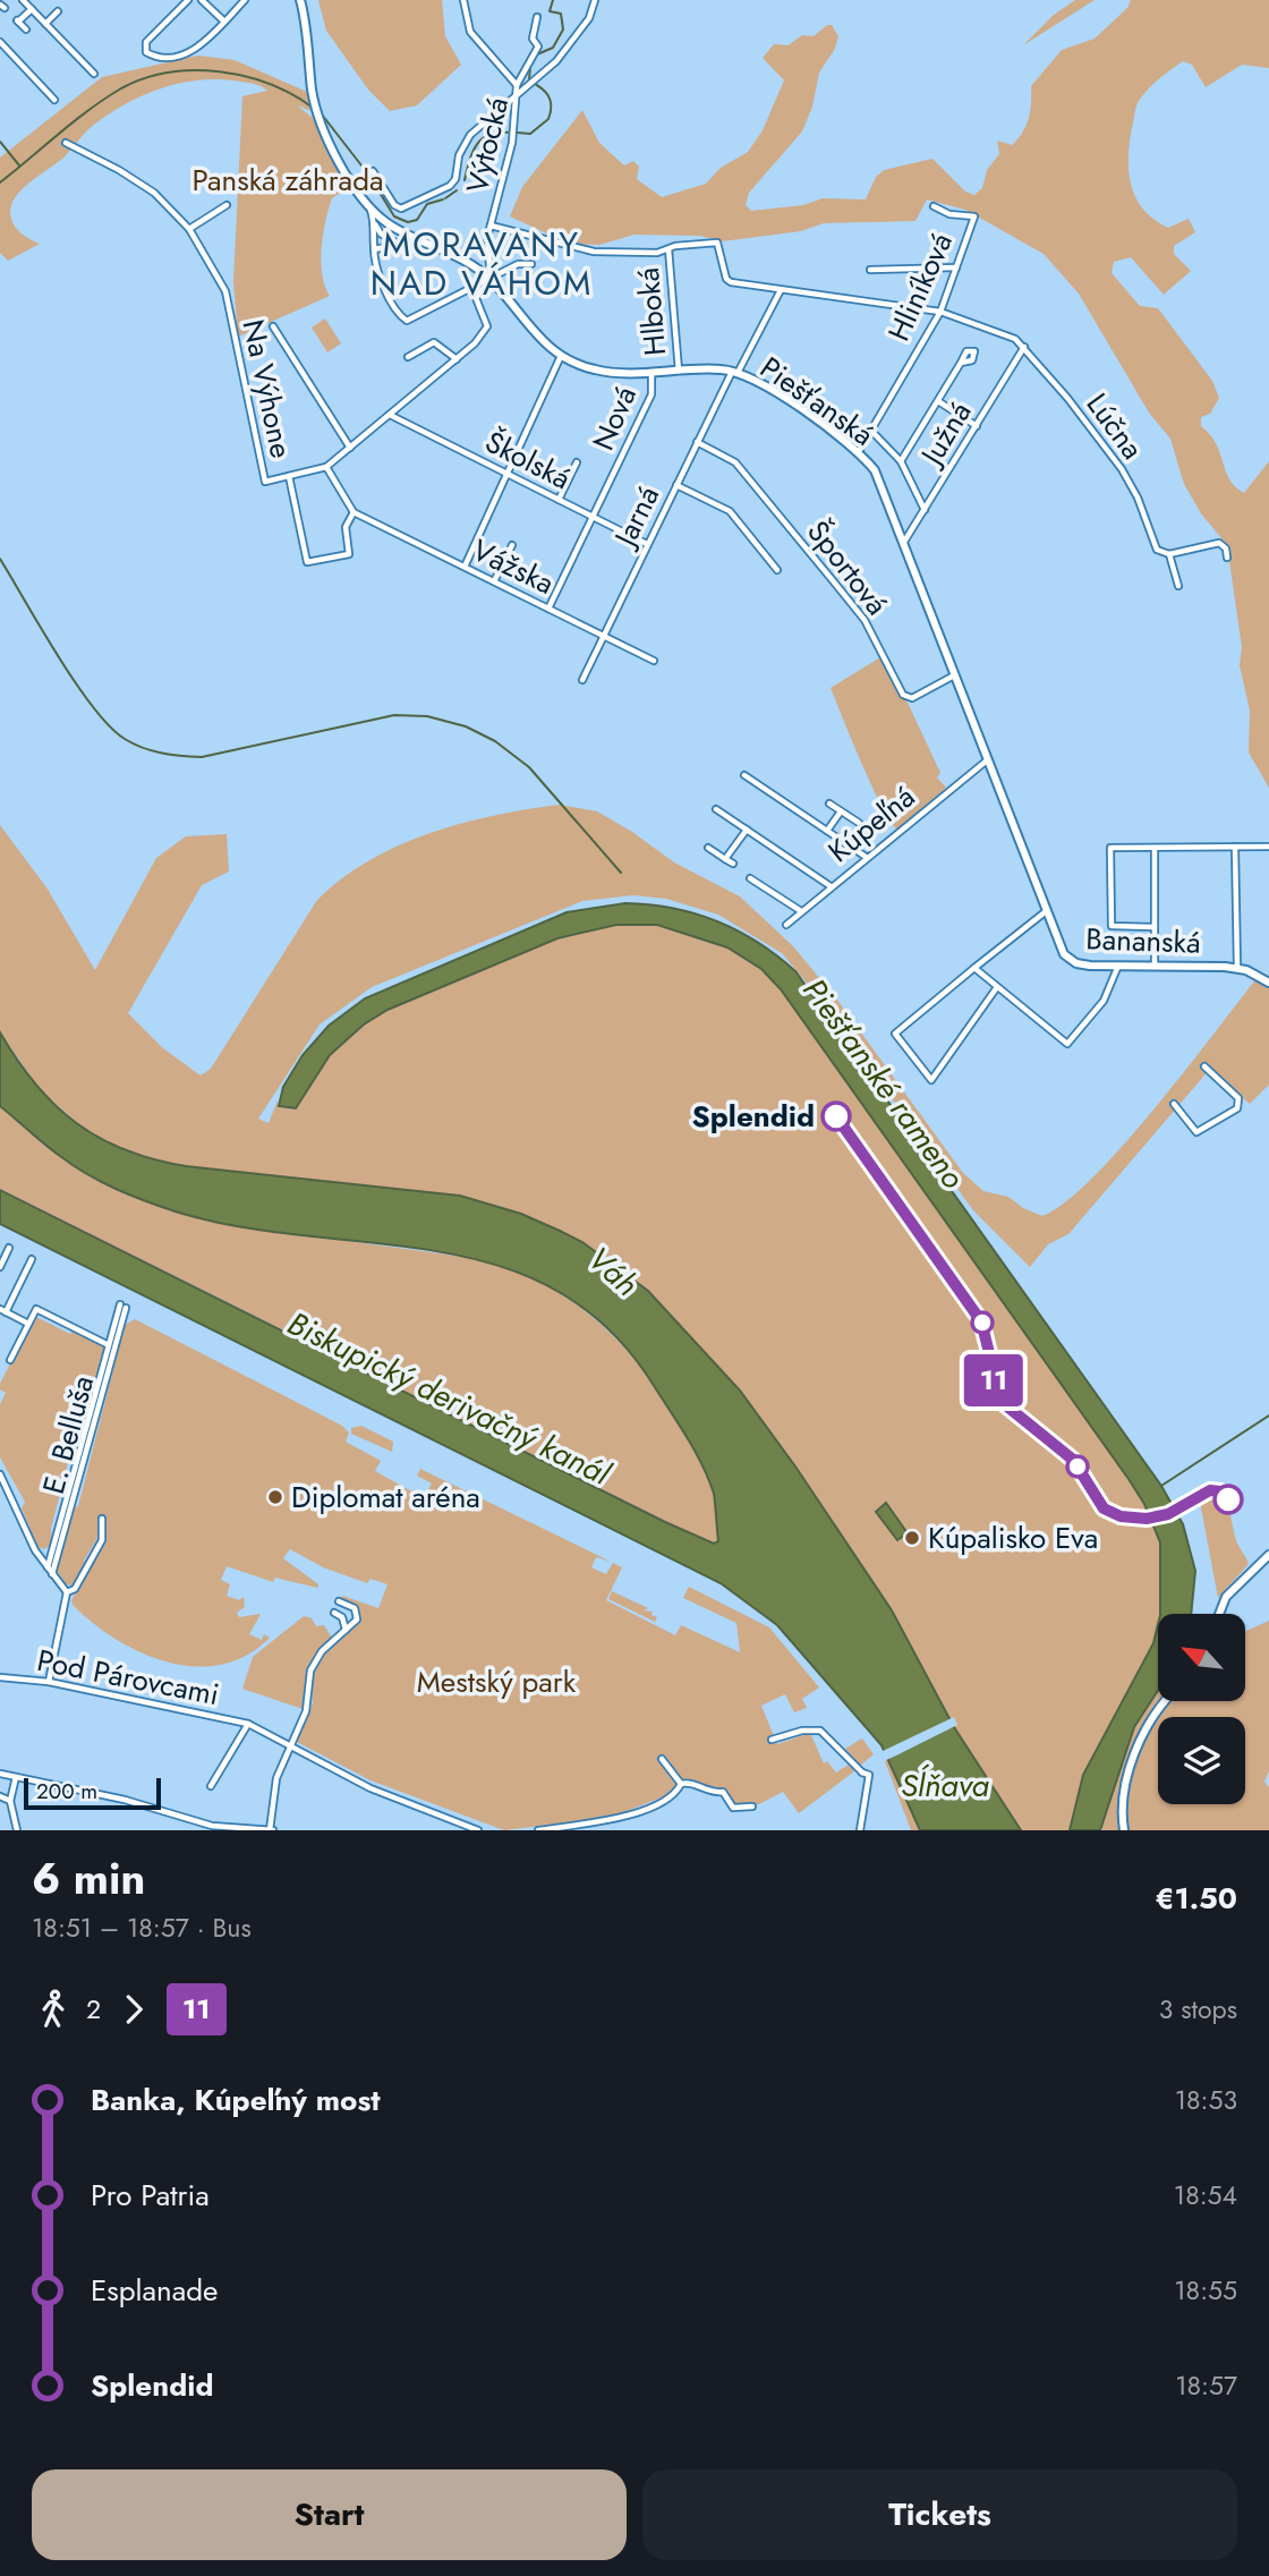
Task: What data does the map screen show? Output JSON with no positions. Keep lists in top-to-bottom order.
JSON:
{
  "streets": {
    "main road": ["Piešťanská", "Bananská"],
    "street": [
      "Výtocká",
      "Hliníková",
      "Hlboká",
      "Na Výhone",
      "Nová",
      "Lúčna",
      "Južná",
      "Školská",
      "Jarná",
      "Vážska",
      "Športová",
      "Kúpeľná",
      "E. Belluša",
      "Pod Párovcami"
    ]
  },
  "crossings": [
    ["Výtocká", "Na Výhone"],
    ["Výtocká", "Piešťanská"],
    ["Hliníková", "Piešťanská"],
    ["Hliníková", "Lúčna"],
    ["Hlboká", "Piešťanská"],
    ["Hlboká", "Lúčna"],
    ["Na Výhone", "Piešťanská"],
    ["Na Výhone", "Školská"],
    ["Piešťanská", "Nová"],
    ["Piešťanská", "Južná"],
    ["Piešťanská", "Jarná"],
    ["Piešťanská", "Športová"],
    ["Piešťanská", "Kúpeľná"],
    ["Piešťanská", "Bananská"],
    ["Nová", "Školská"],
    ["Nová", "Vážska"],
    ["Lúčna", "Južná"],
    ["Lúčna", "Jarná"],
    ["Školská", "Jarná"],
    ["Jarná", "Vážska"],
    ["Jarná", "Športová"]
  ],
  "districts": ["MORAVANY NAD VÁHOM"],
  "water": [
    "Piešťanské rameno",
    "Váh",
    "Biskupický derivačný kanál",
    "Sĺňava"
  ],
  "parks": ["Panská záhrada", "Mestský park"],
  "places": ["Splendid", "Diplomat aréna", "Kúpalisko Eva"],
  "lines": ["bus line 11"],
  "scale_bar": "200 m",
  "north": "top left",
  "page": {
    "on_map": "11",
    "scale": "200 m",
    "heading": ["6 min", "18:51 – 18:57 · Bus", "€1.50"],
    "legs": ["2", "11", "3 stops"],
    "list": [
      {
        "name": "Banka, Kúpeľný most",
        "value": "18:53"
      },
      {
        "name": "Pro Patria",
        "value": "18:54"
      },
      {
        "name": "Esplanade",
        "value": "18:55"
      },
      {
        "name": "Splendid",
        "value": "18:57"
      }
    ],
    "buttons": ["Start", "Tickets"]
  }
}
